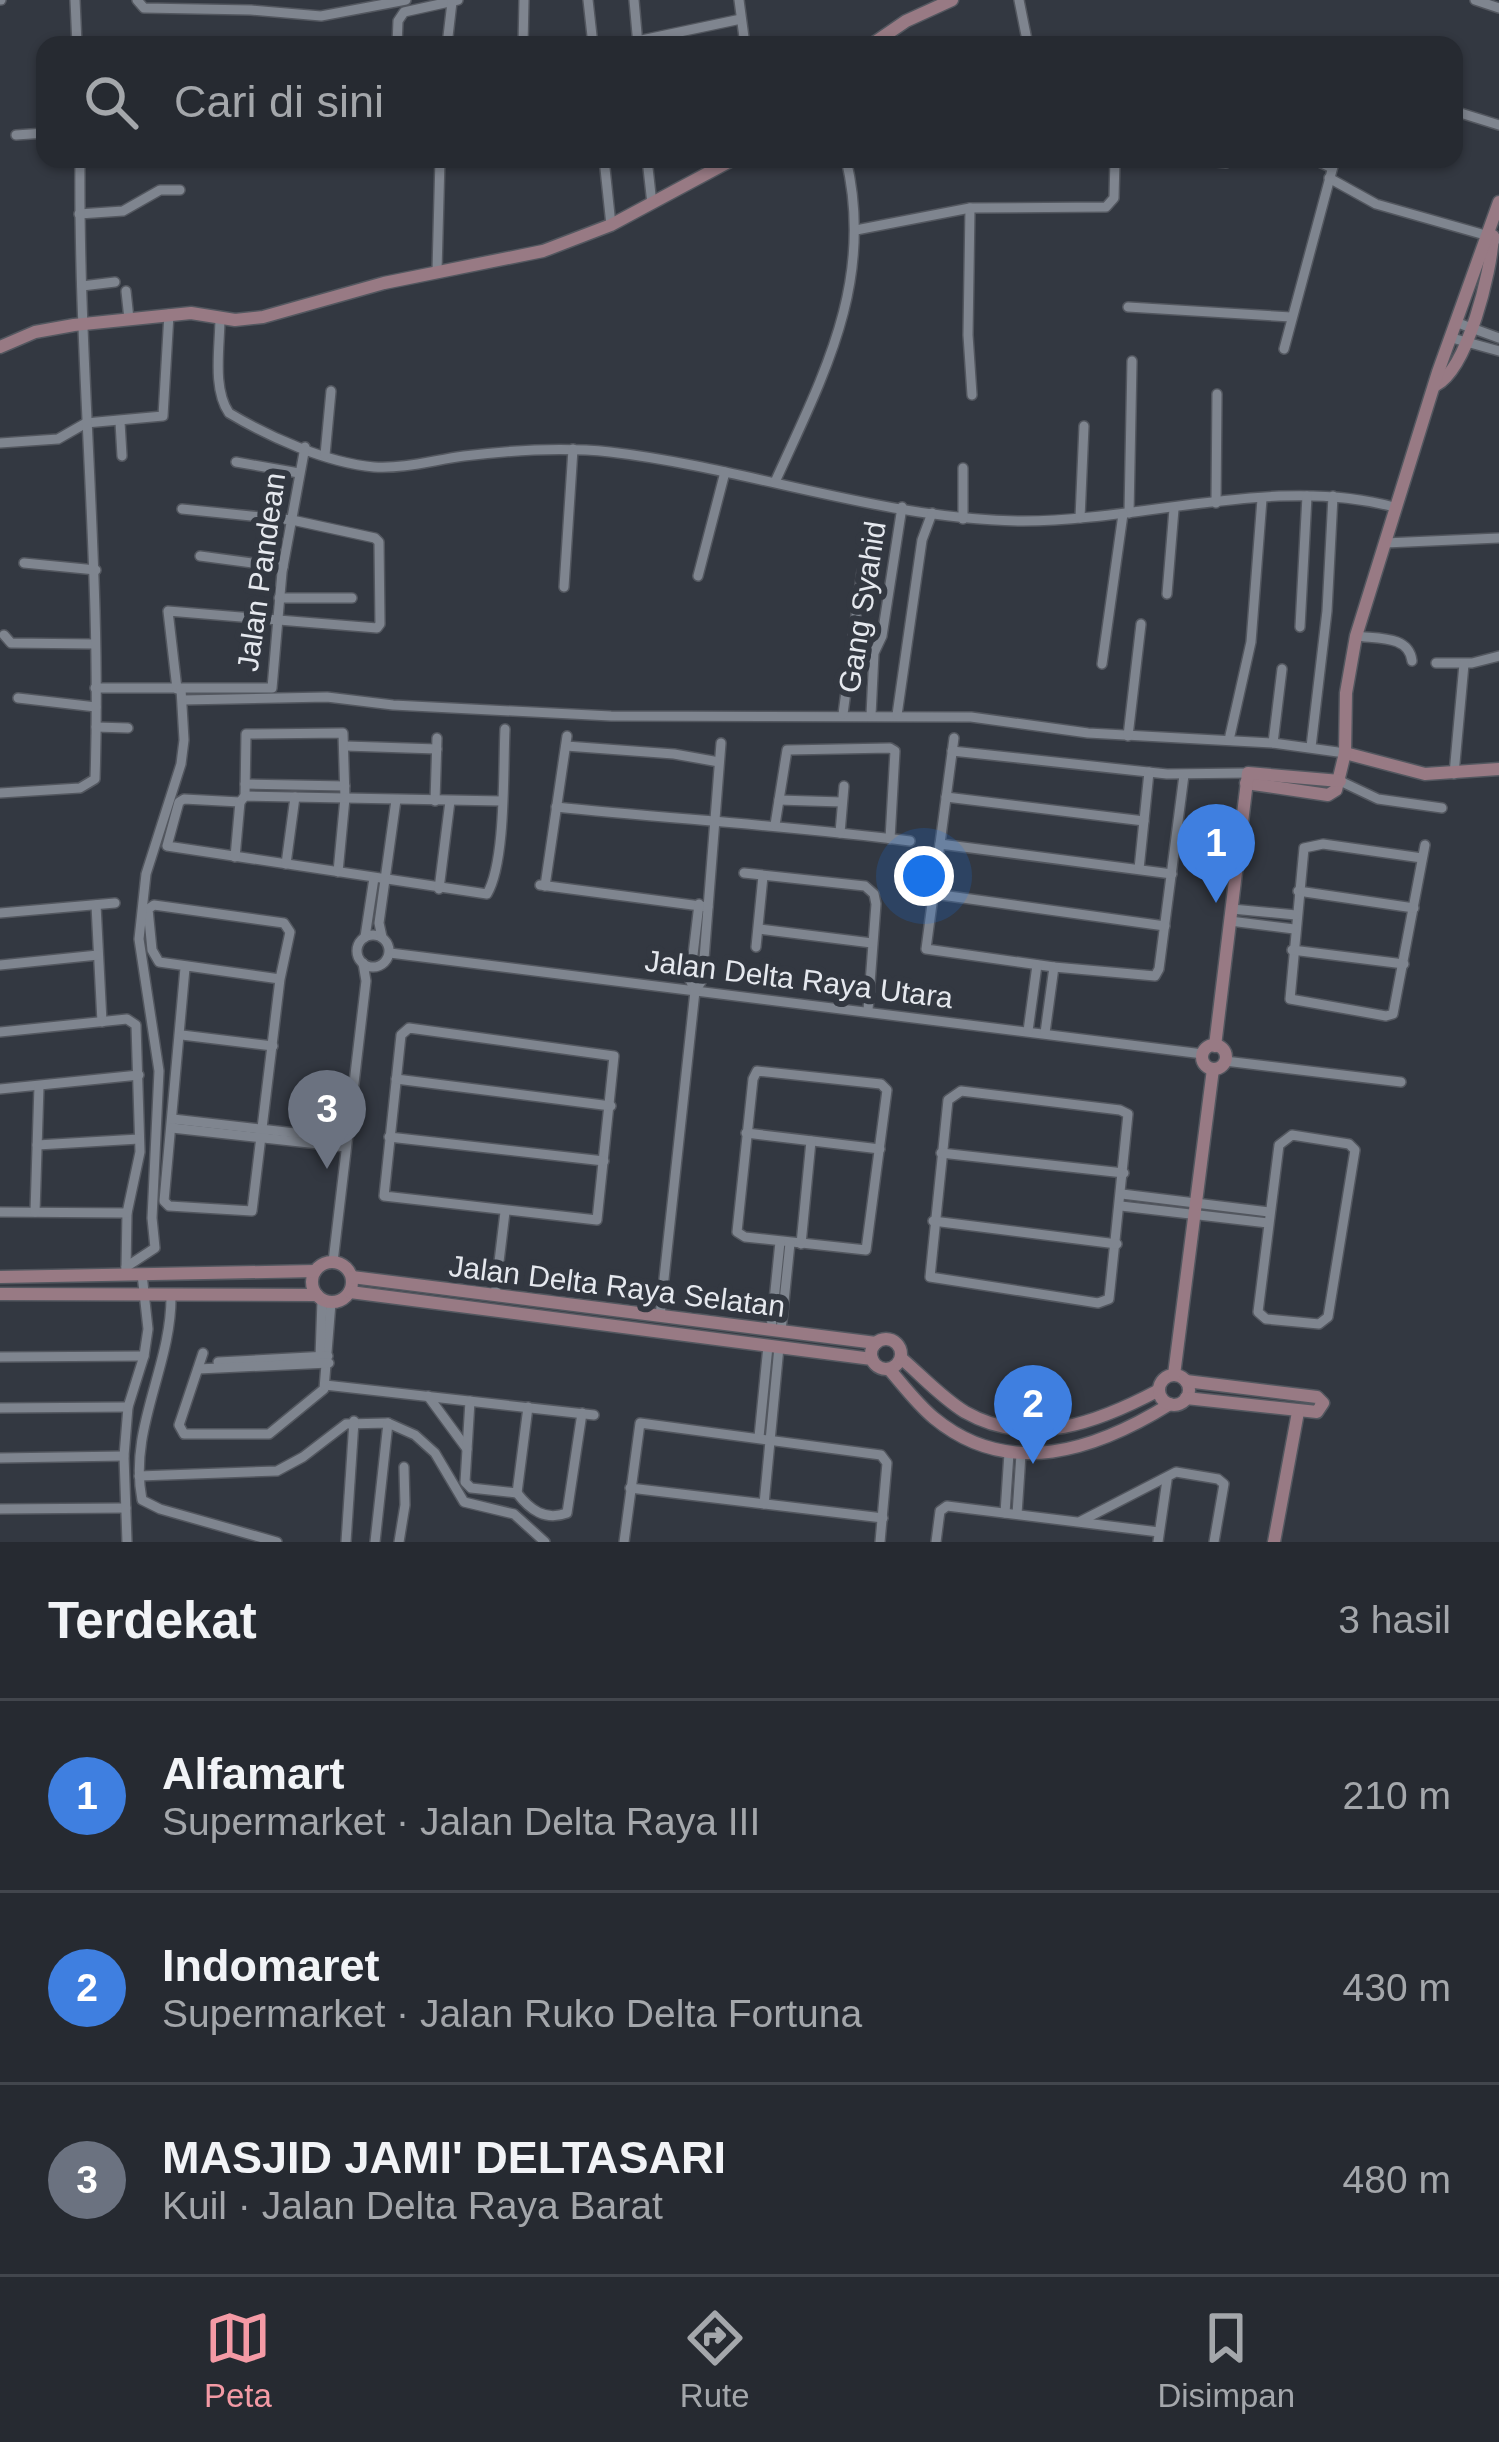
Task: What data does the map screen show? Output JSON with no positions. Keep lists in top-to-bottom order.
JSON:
{
  "streets": {
    "street": [
      "Jalan Pandean",
      "Gang Syahid",
      "Jalan Delta Raya Utara",
      "Jalan Delta Raya Selatan"
    ]
  },
  "page": {
    "search": "Cari di sini",
    "pins": ["1", "3", "2"],
    "heading": ["Terdekat", "3 hasil"],
    "list": [
      {
        "mark": "1",
        "name": "Alfamart",
        "note": "Supermarket · Jalan Delta Raya III",
        "value": "210 m"
      },
      {
        "mark": "2",
        "name": "Indomaret",
        "note": "Supermarket · Jalan Ruko Delta Fortuna",
        "value": "430 m"
      },
      {
        "mark": "3",
        "name": "MASJID JAMI' DELTASARI",
        "note": "Kuil · Jalan Delta Raya Barat",
        "value": "480 m"
      }
    ],
    "nav": ["Peta", "Rute", "Disimpan"]
  }
}
